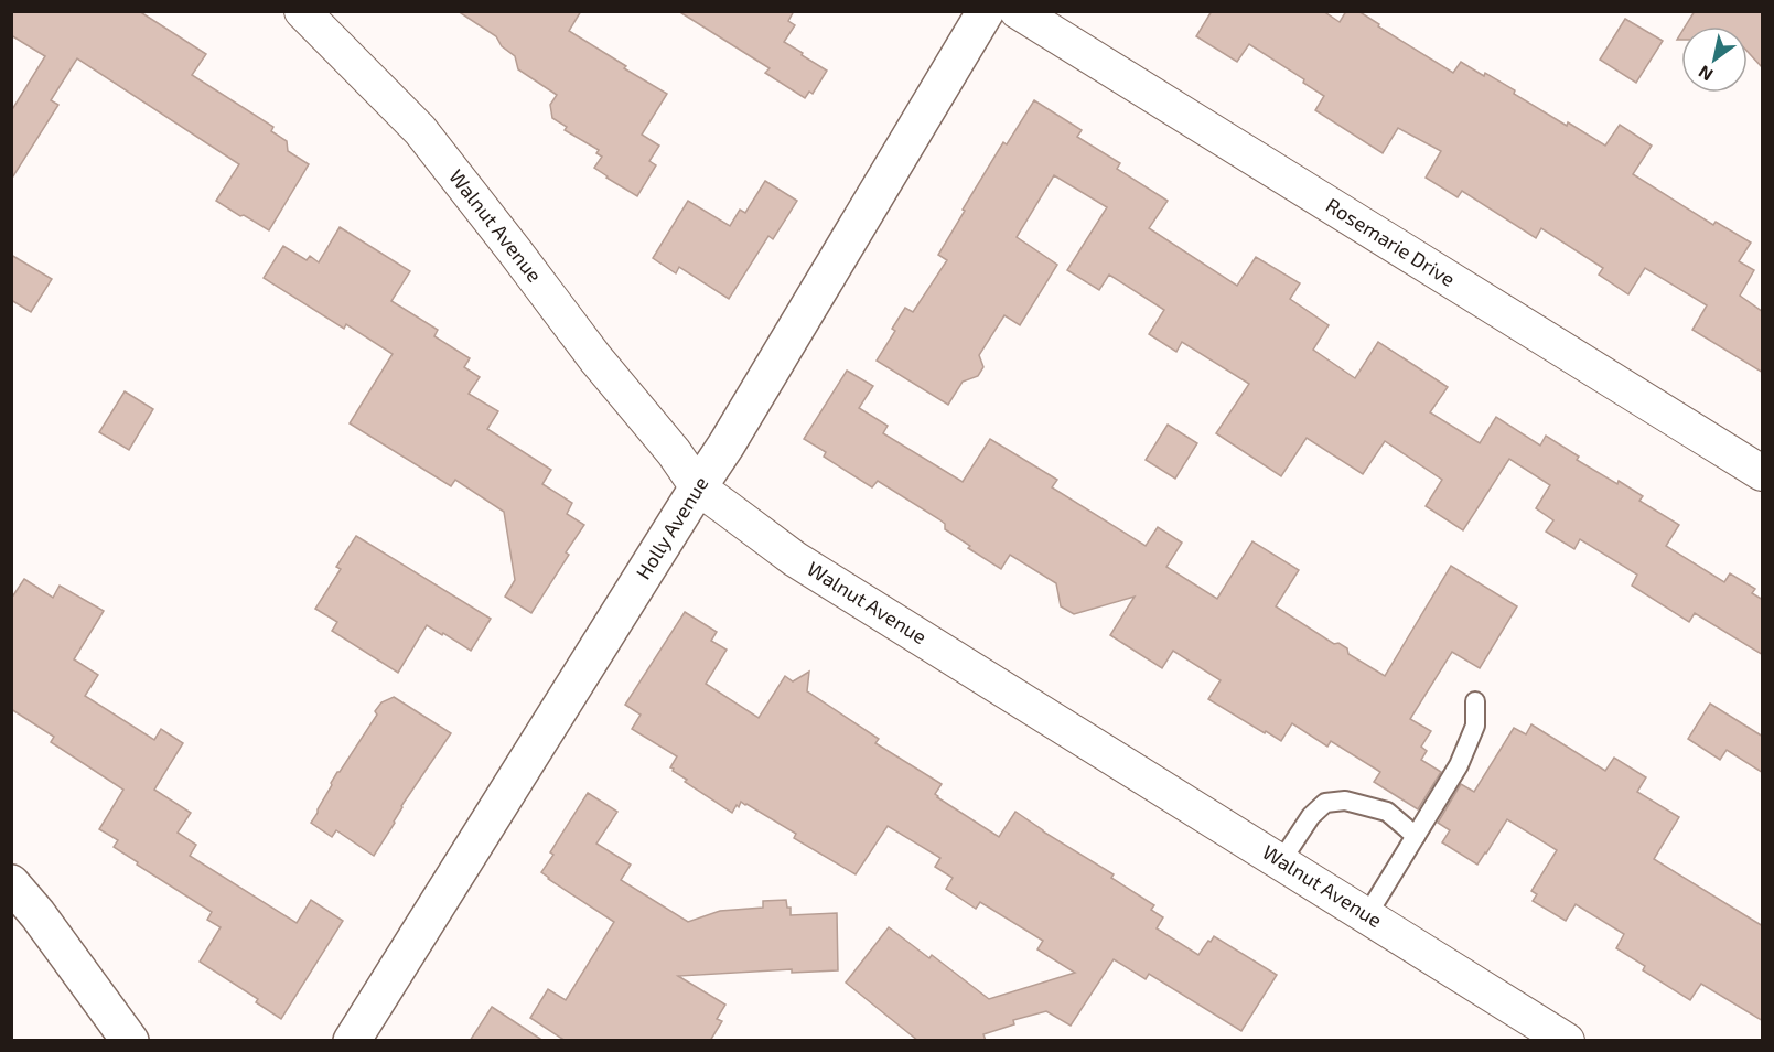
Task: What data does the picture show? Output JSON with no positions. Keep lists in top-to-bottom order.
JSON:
{
  "streets": {
    "street": ["Walnut Avenue", "Rosemarie Drive", "Holly Avenue"]
  },
  "crossings": [
    ["Walnut Avenue", "Holly Avenue"]
  ],
  "north": "bottom left"
}
